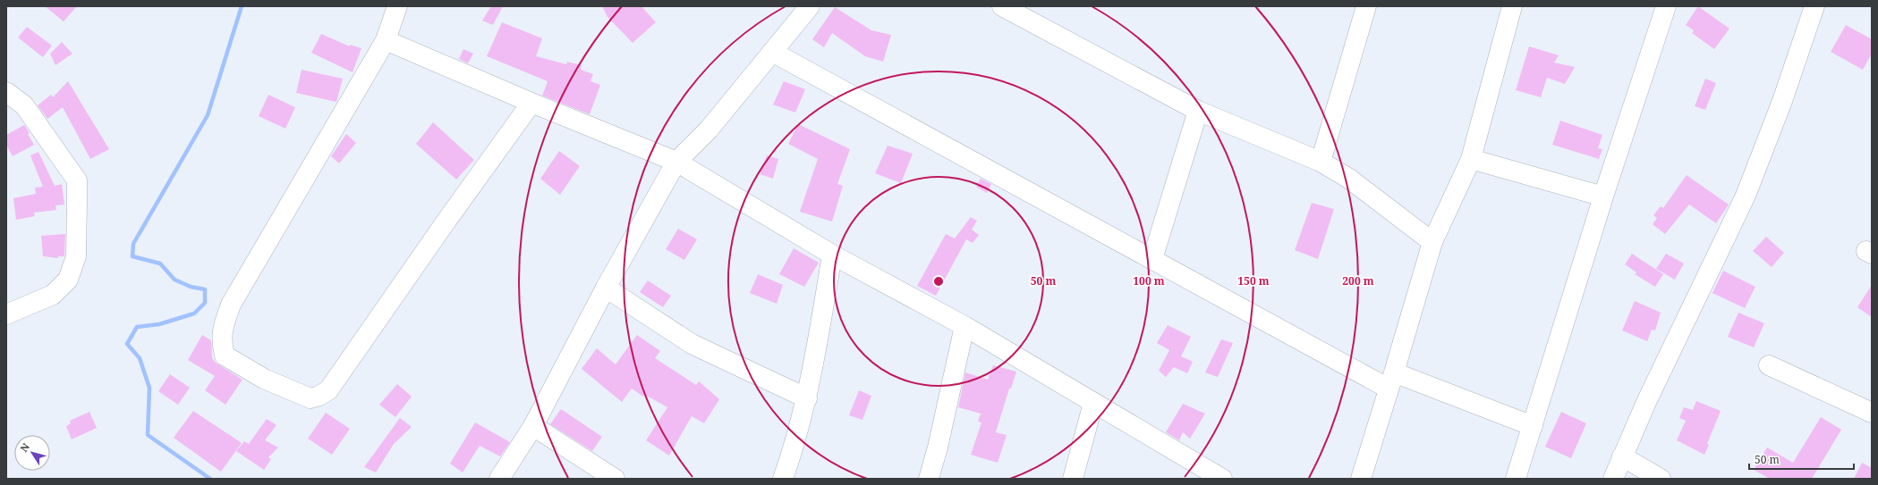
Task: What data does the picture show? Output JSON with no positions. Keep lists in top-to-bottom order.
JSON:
{
  "scale_bar": "50 m",
  "north": "top left",
  "rings": [
    "50 m",
    "100 m",
    "150 m",
    "200 m"
  ]
}
